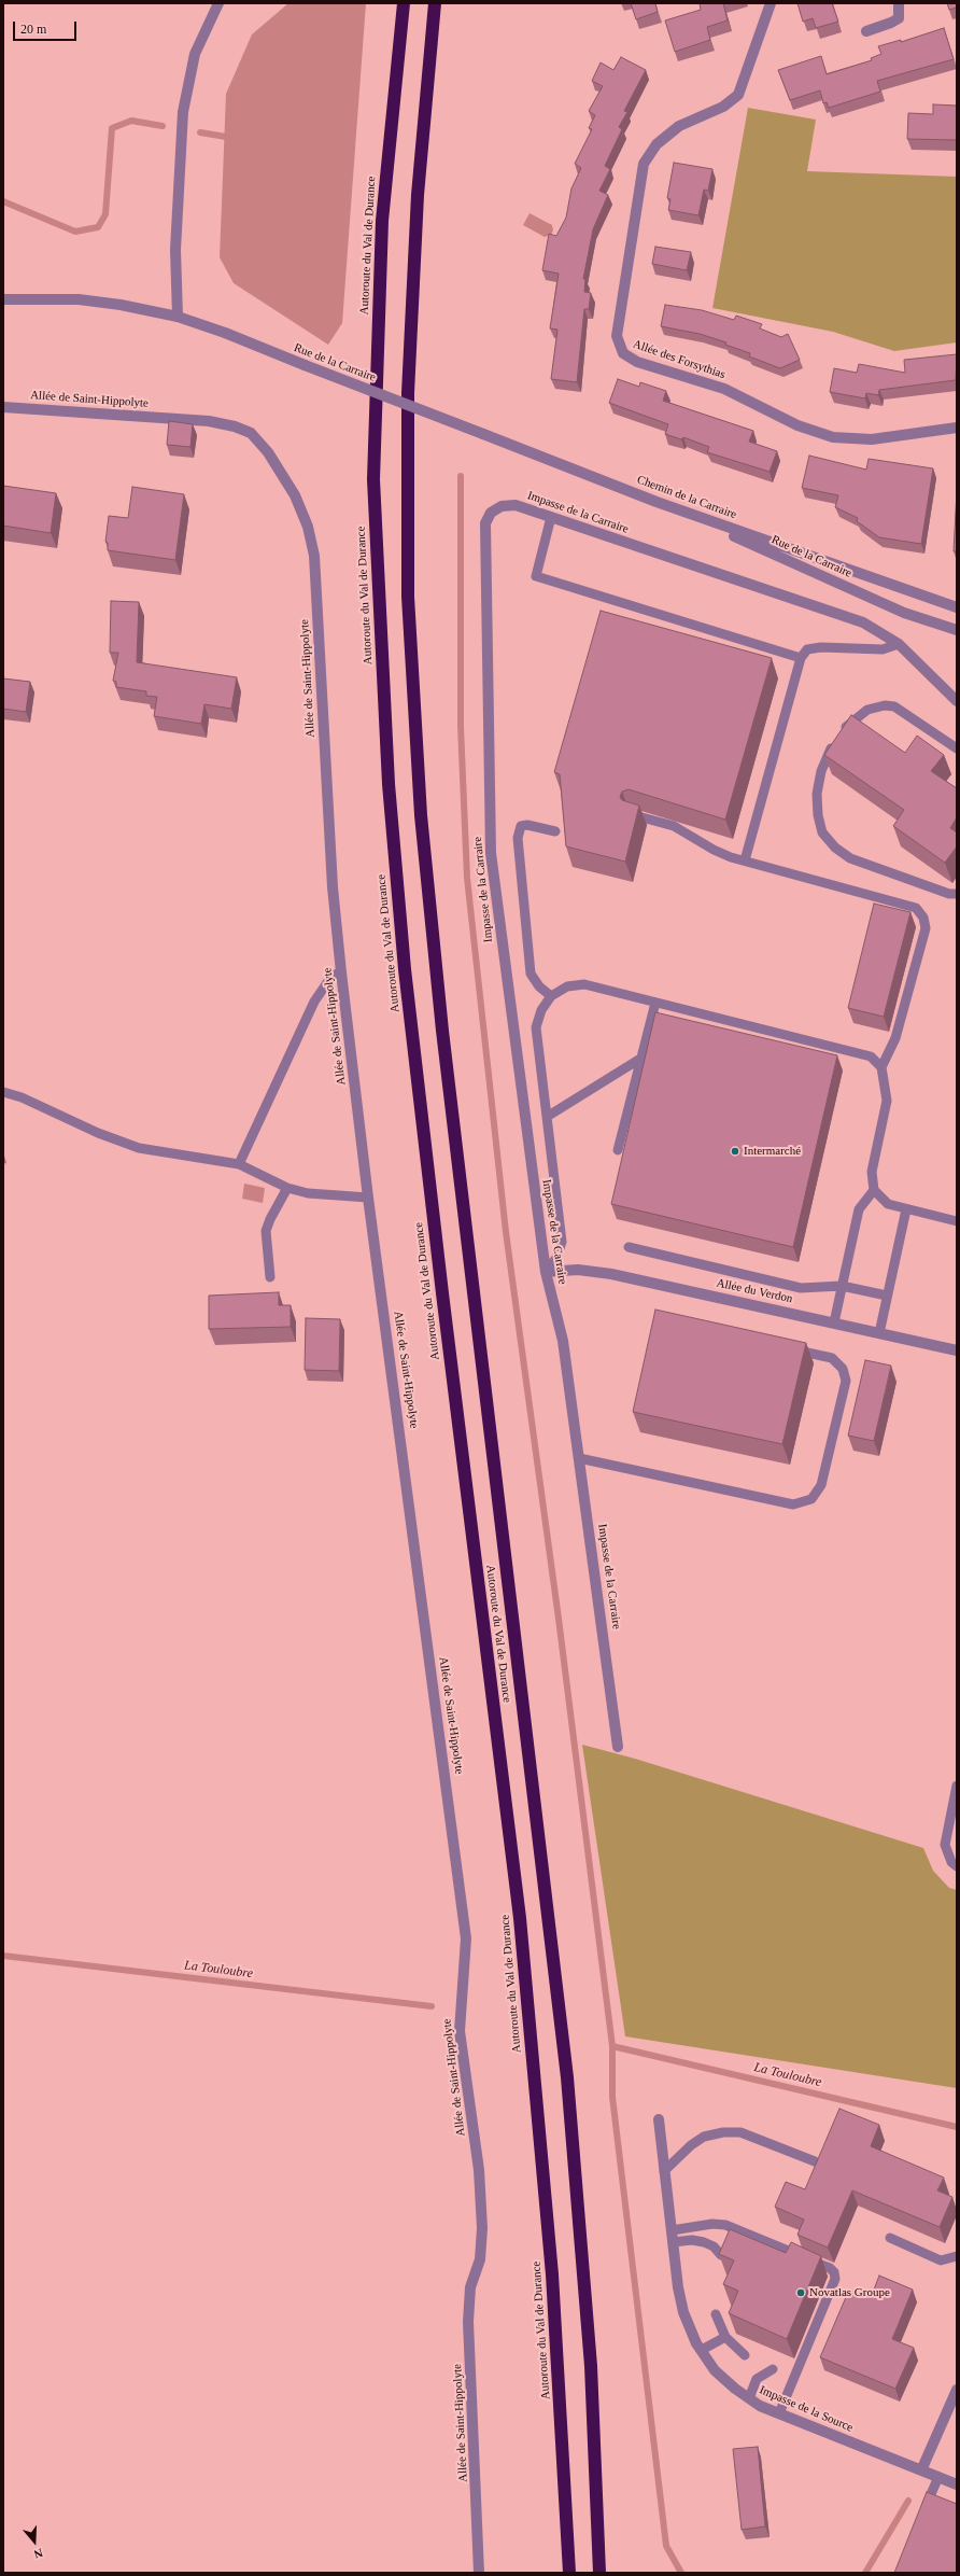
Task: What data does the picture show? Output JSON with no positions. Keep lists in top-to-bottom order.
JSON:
{
  "streets": {
    "highway": ["Autoroute du Val de Durance"],
    "street": [
      "Allée des Forsythias",
      "Rue de la Carraire",
      "Allée de Saint-Hippolyte",
      "Chemin de la Carraire",
      "Impasse de la Carraire",
      "Allée du Verdon",
      "Impasse de la Source"
    ]
  },
  "crossings": [
    ["Rue de la Carraire", "Chemin de la Carraire"],
    ["Impasse de la Carraire", "Allée du Verdon"]
  ],
  "water": ["La Touloubre"],
  "places": ["Intermarché", "Novatlas Groupe"],
  "scale_bar": "20 m",
  "north": "bottom"
}
